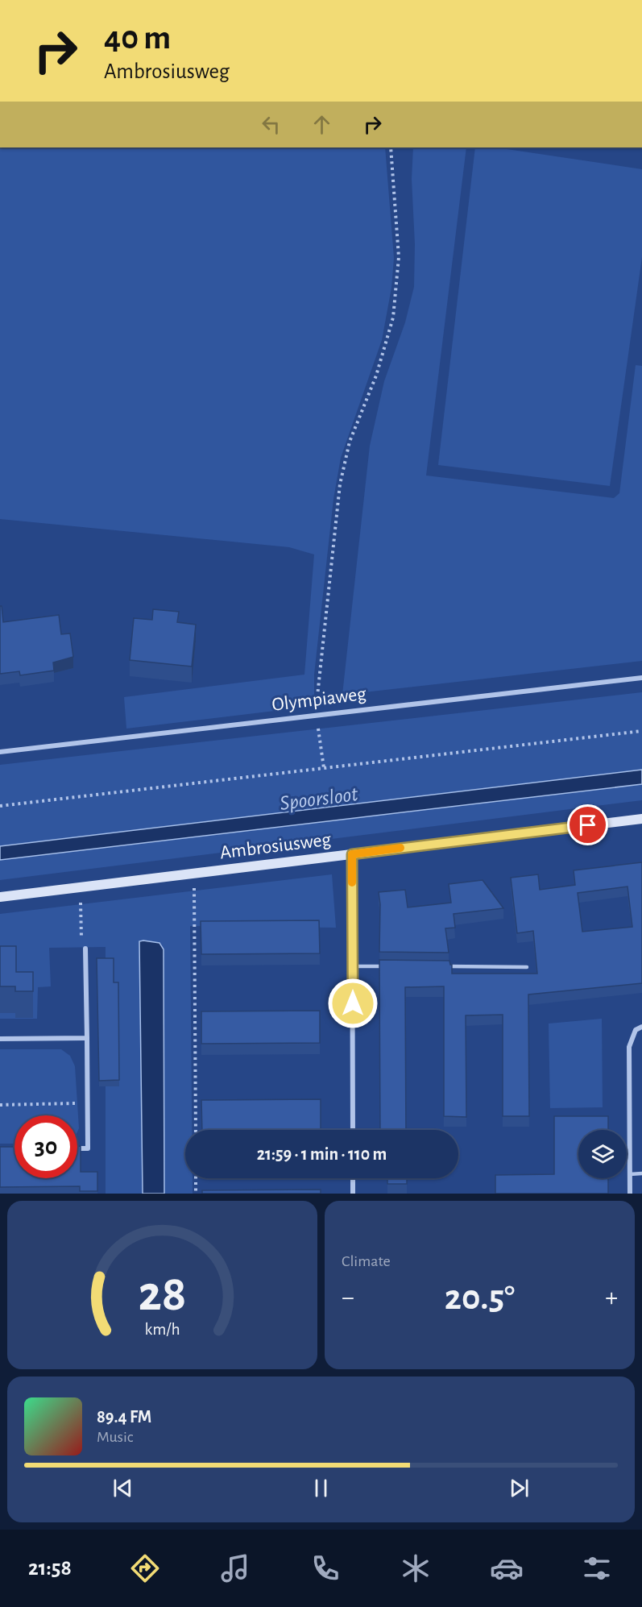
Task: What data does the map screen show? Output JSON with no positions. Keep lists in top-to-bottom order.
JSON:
{
  "streets": {
    "main road": ["Ambrosiusweg"],
    "street": ["Olympiaweg"]
  },
  "water": ["Spoorsloot"],
  "page": {
    "turn": ["40 m", "Ambrosiusweg"],
    "limit": "30",
    "trip": "21:59 · 1 min · 110 m",
    "tile": "Climate",
    "heat": ["−", "20.5°", "+"],
    "song": ["89.4 FM", "Music"],
    "tabs": "21:58",
    "gauge": ["28", "km/h"]
  }
}
